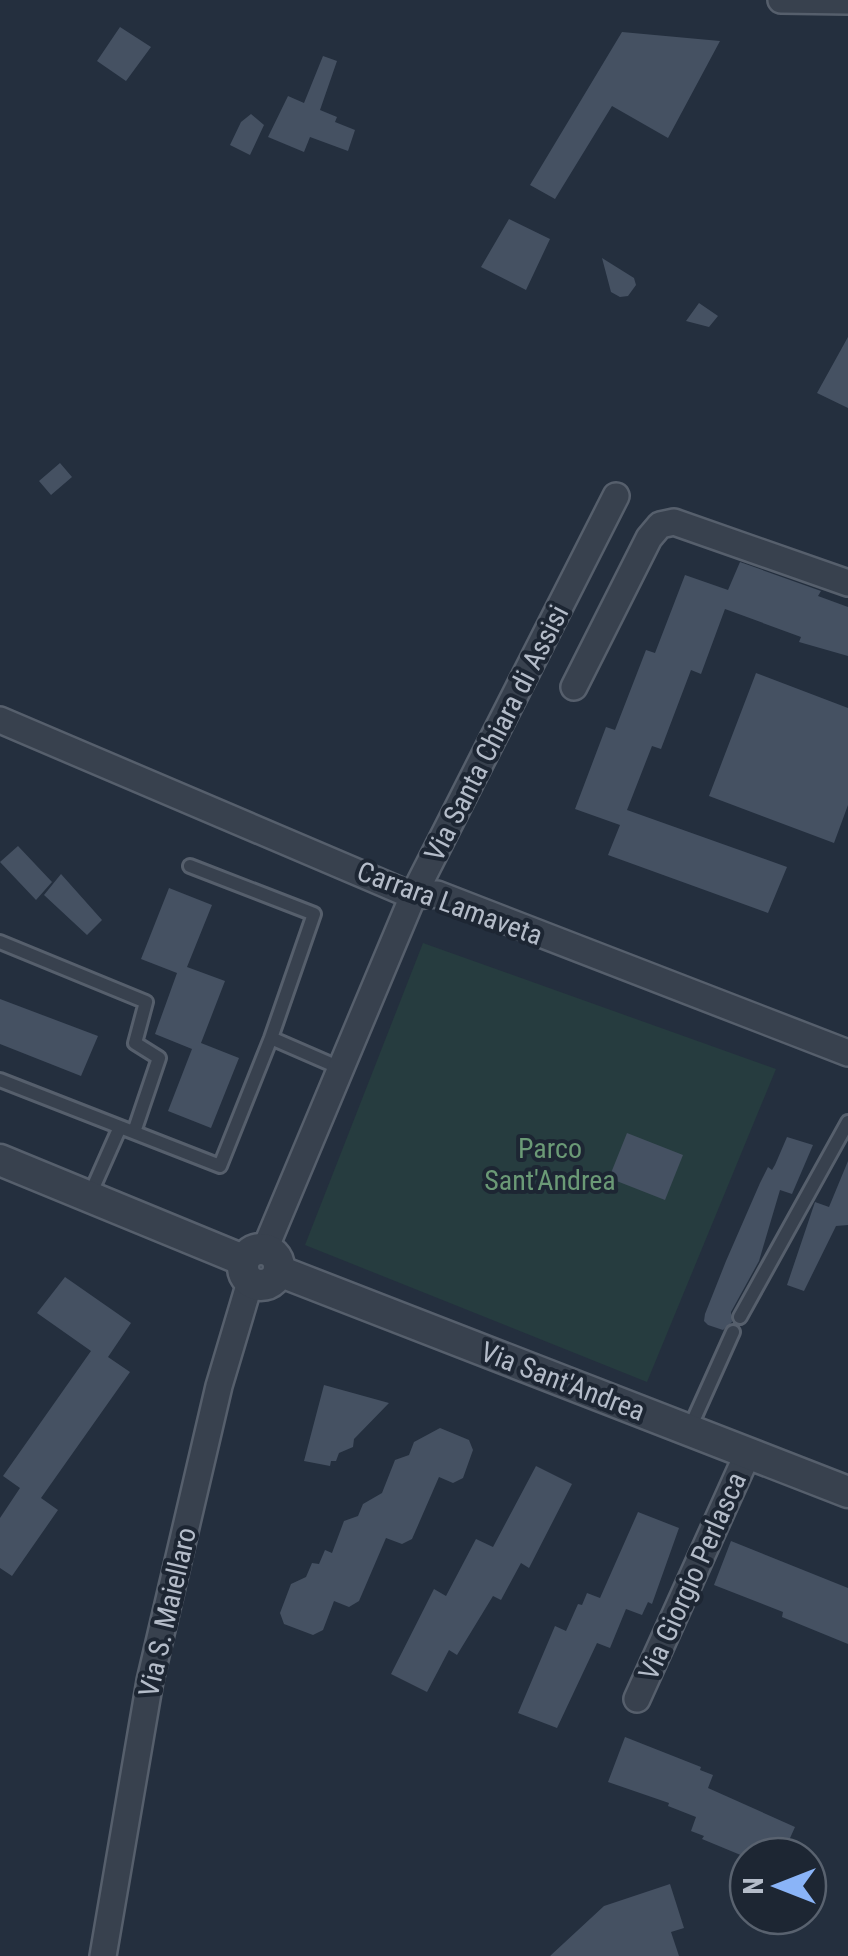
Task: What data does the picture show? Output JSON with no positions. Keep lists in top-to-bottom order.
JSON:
{
  "streets": {
    "street": [
      "Via Santa Chiara di Assisi",
      "Carrara Lamaveta",
      "Via Sant'Andrea",
      "Via Giorgio Perlasca",
      "Via S. Maiellaro"
    ]
  },
  "crossings": [
    ["Via Santa Chiara di Assisi", "Carrara Lamaveta"],
    ["Via Santa Chiara di Assisi", "Via Sant'Andrea"],
    ["Via Santa Chiara di Assisi", "Via S. Maiellaro"],
    ["Via Sant'Andrea", "Via Giorgio Perlasca"],
    ["Via Sant'Andrea", "Via S. Maiellaro"]
  ],
  "parks": ["Parco Sant'Andrea"],
  "north": "left"
}
